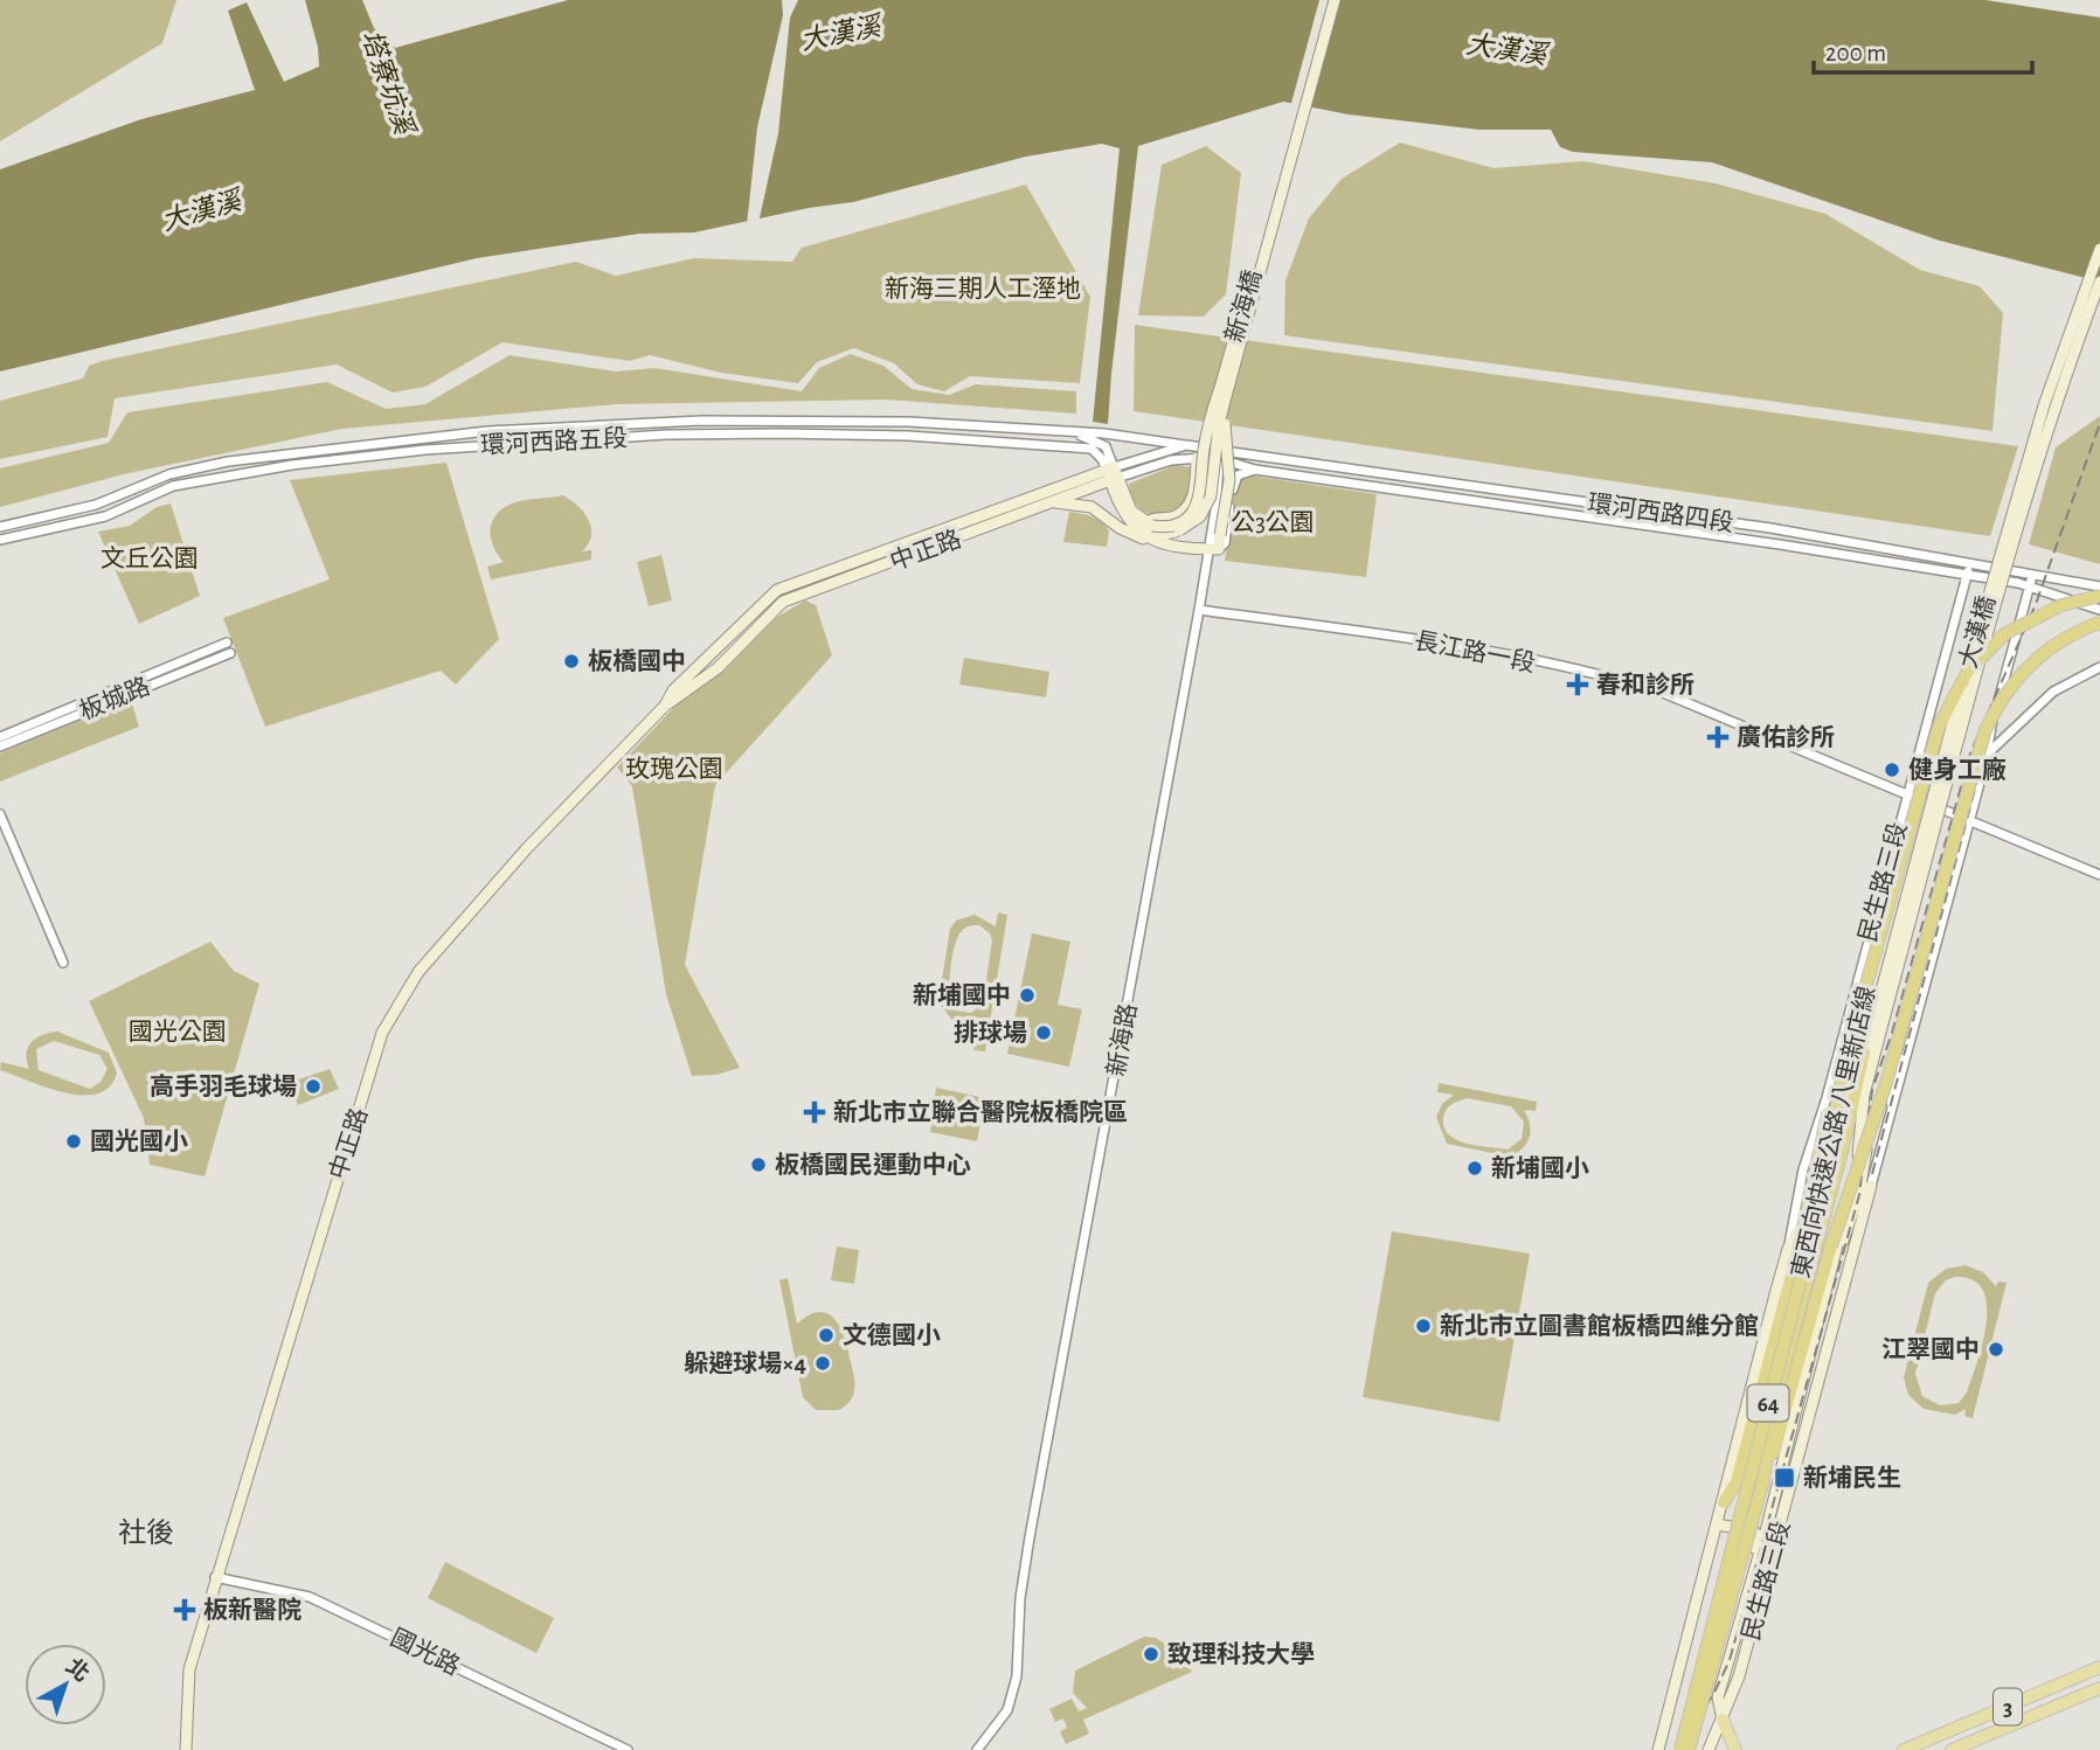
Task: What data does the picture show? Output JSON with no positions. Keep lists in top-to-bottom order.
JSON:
{
  "streets": {
    "highway": ["東西向快速公路 八里新店線", "64"],
    "main road": [
      "新海橋",
      "中正路",
      "大漢橋",
      "民生路三段",
      "3"
    ],
    "street": [
      "環河西路五段",
      "環河西路四段",
      "長江路一段",
      "板城路",
      "新海路",
      "國光路"
    ]
  },
  "crossings": [
    ["環河西路五段", "環河西路四段"],
    ["環河西路五段", "中正路"],
    ["環河西路五段", "新海路"],
    ["環河西路四段", "中正路"],
    ["環河西路四段", "民生路三段"],
    ["環河西路四段", "新海路"],
    ["環河西路四段", "東西向快速公路 八里新店線"],
    ["中正路", "新海路"],
    ["中正路", "國光路"],
    ["大漢橋", "民生路三段"],
    ["長江路一段", "民生路三段"],
    ["長江路一段", "新海路"]
  ],
  "districts": ["社後"],
  "water": ["大漢溪", "塔寮坑溪"],
  "parks": [
    "新海三期人工溼地",
    "公3公園",
    "文丘公園",
    "玫瑰公園",
    "國光公園"
  ],
  "places": {
    "other": [
      "板橋國中",
      "健身工廠",
      "新埔國中",
      "排球場",
      "高手羽毛球場",
      "國光國小",
      "板橋國民運動中心",
      "新埔國小",
      "新北市立圖書館板橋四維分館",
      "文德國小",
      "江翠國中",
      "躲避球場×4",
      "致理科技大學"
    ],
    "health": [
      "春和診所",
      "廣佑診所",
      "新北市立聯合醫院板橋院區",
      "板新醫院"
    ],
    "transit": ["新埔民生"]
  },
  "scale_bar": "200 m",
  "north": "top right"
}
